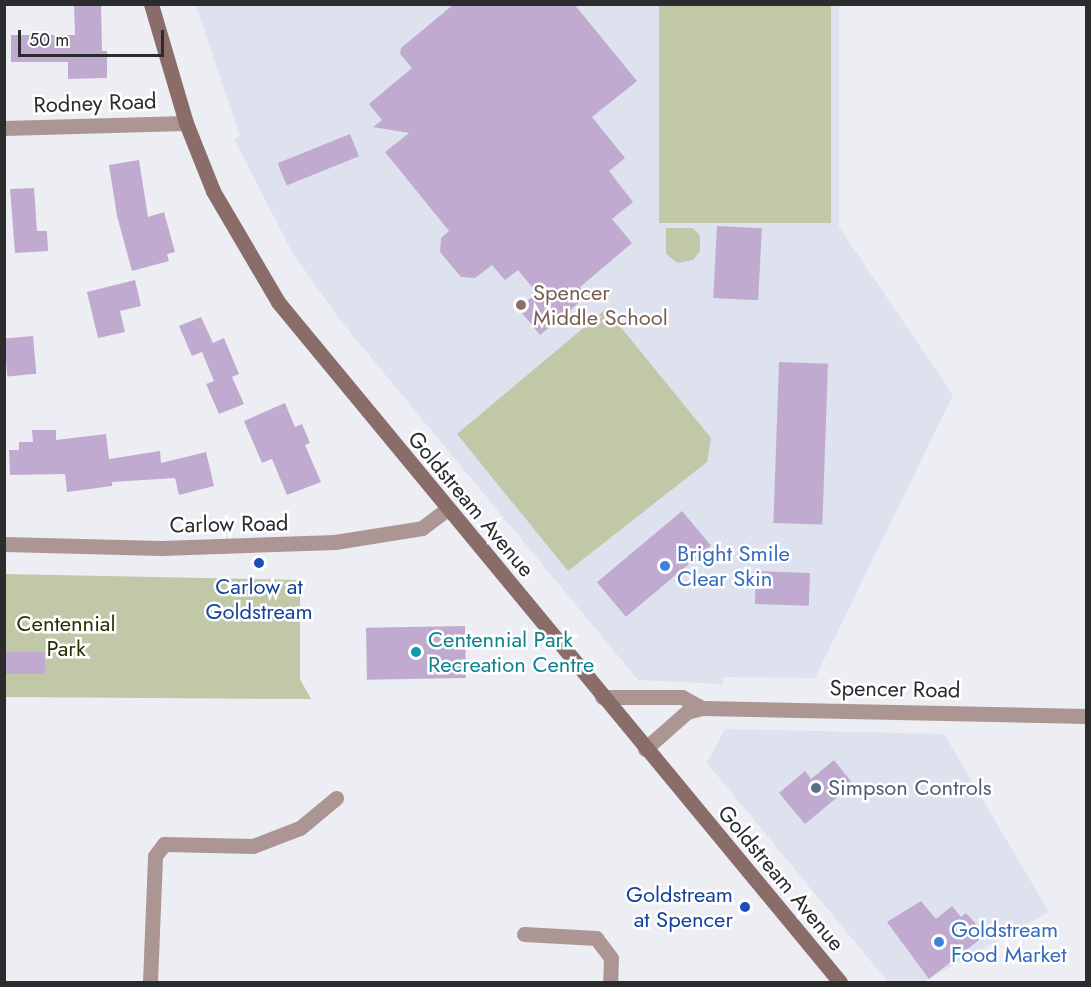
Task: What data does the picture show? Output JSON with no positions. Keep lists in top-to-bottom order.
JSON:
{
  "streets": {
    "main road": ["Goldstream Avenue"],
    "street": ["Rodney Road", "Carlow Road", "Spencer Road"]
  },
  "crossings": [
    ["Rodney Road", "Goldstream Avenue"],
    ["Goldstream Avenue", "Carlow Road"],
    ["Goldstream Avenue", "Spencer Road"]
  ],
  "parks": ["Centennial Park"],
  "places": [
    "Spencer Middle School",
    "Carlow at Goldstream",
    "Bright Smile Clear Skin",
    "Centennial Park Recreation Centre",
    "Simpson Controls",
    "Goldstream at Spencer",
    "Goldstream Food Market"
  ],
  "scale_bar": "50 m"
}
